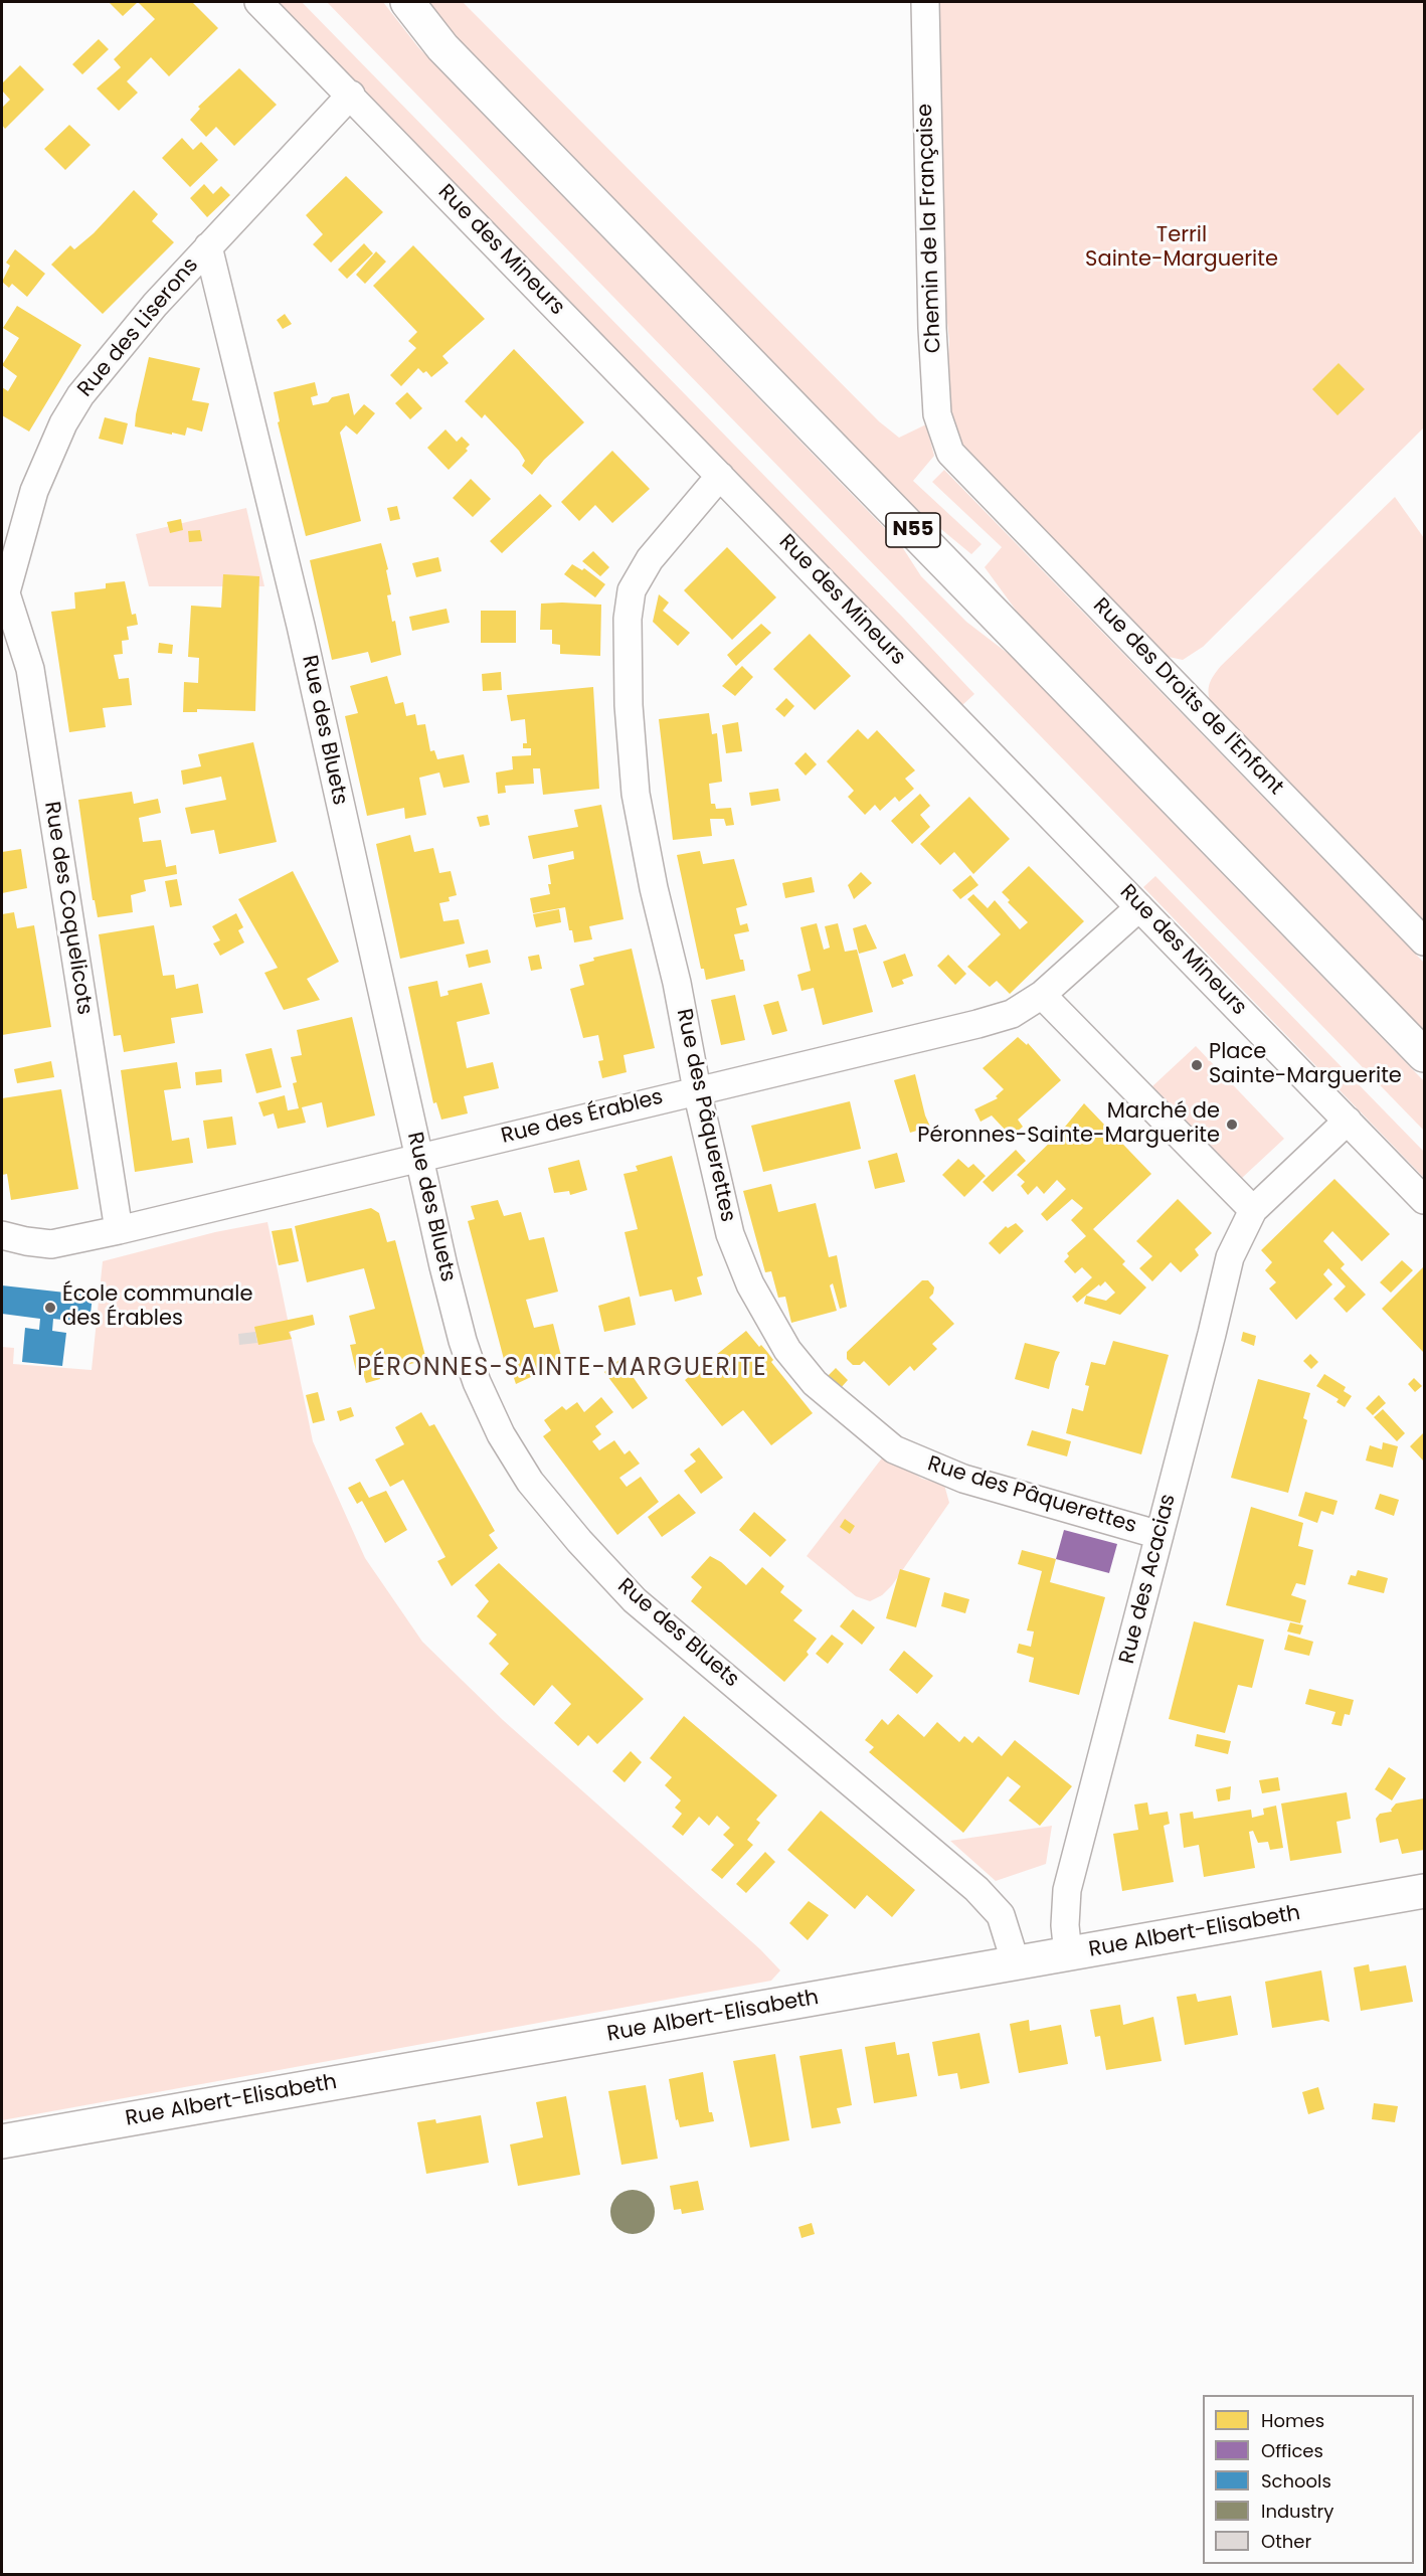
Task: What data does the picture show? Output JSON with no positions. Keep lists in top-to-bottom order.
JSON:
{
  "streets": {
    "main road": ["N55", "Rue Albert-Elisabeth"],
    "street": [
      "Chemin de la Française",
      "Rue des Mineurs",
      "Rue des Liserons",
      "Rue des Droits de l'Enfant",
      "Rue des Bluets",
      "Rue des Coquelicots",
      "Rue des Pâquerettes",
      "Rue des Érables",
      "Rue des Acacias"
    ]
  },
  "crossings": [
    ["Chemin de la Française", "Rue des Droits de l'Enfant"],
    ["Rue des Mineurs", "Rue des Liserons"],
    ["Rue des Mineurs", "Rue des Pâquerettes"],
    ["Rue des Liserons", "Rue des Bluets"],
    ["Rue des Liserons", "Rue des Coquelicots"],
    ["Rue des Bluets", "Rue des Érables"],
    ["Rue des Bluets", "Rue Albert-Elisabeth"],
    ["Rue des Coquelicots", "Rue des Érables"],
    ["Rue des Pâquerettes", "Rue des Érables"],
    ["Rue des Pâquerettes", "Rue des Acacias"],
    ["Rue des Acacias", "Rue Albert-Elisabeth"]
  ],
  "districts": ["PÉRONNES-SAINTE-MARGUERITE"],
  "parks": ["Terril Sainte-Marguerite"],
  "places": ["Place Sainte-Marguerite", "Marché de Péronnes-Sainte-Marguerite", "École communale des Érables"],
  "legend": [
    "Homes",
    "Offices",
    "Schools",
    "Industry",
    "Other"
  ]
}
